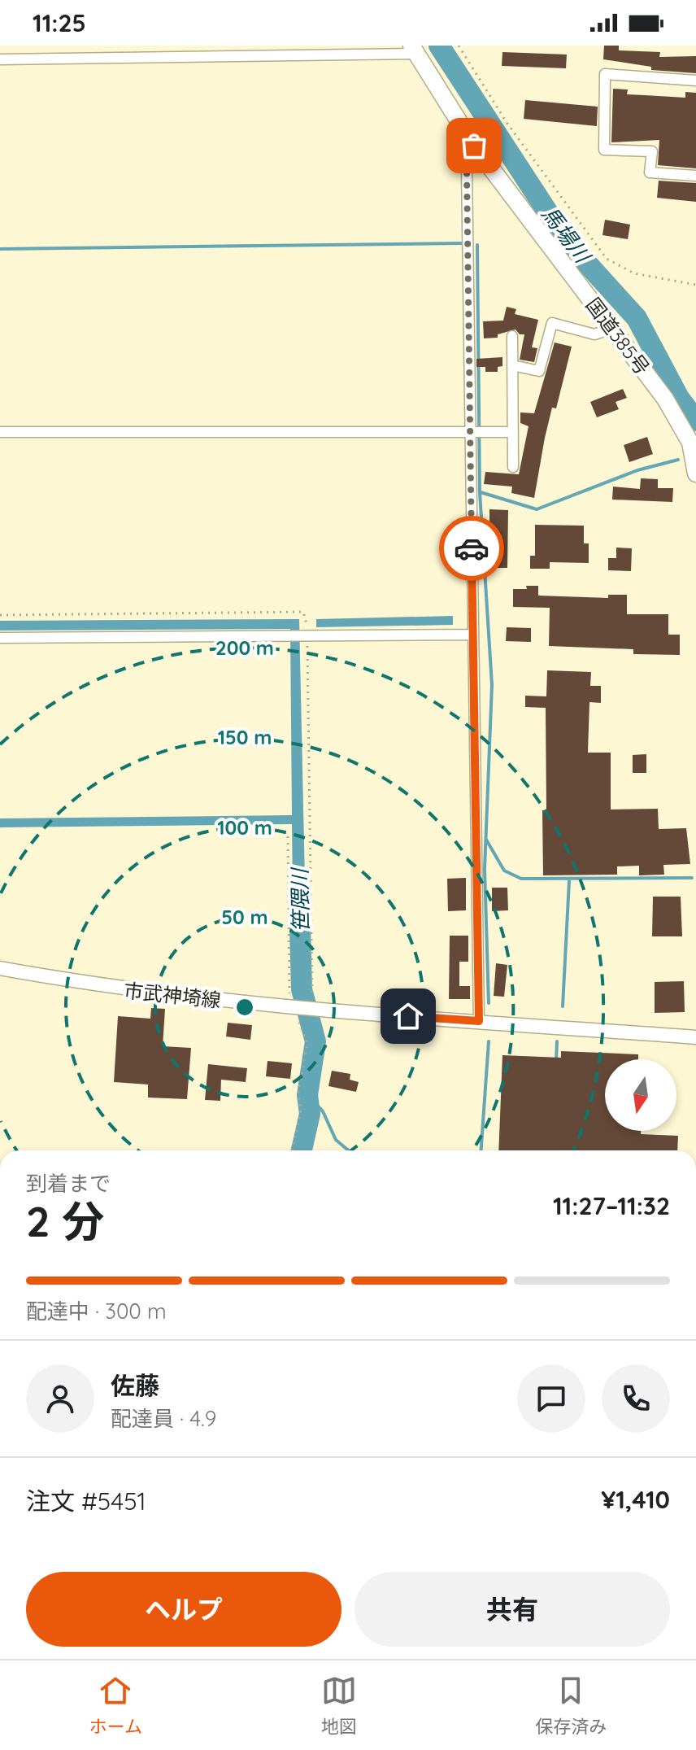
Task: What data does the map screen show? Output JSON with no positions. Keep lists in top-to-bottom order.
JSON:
{
  "streets": {
    "highway": ["国道385号"],
    "main road": ["市武神埼線"]
  },
  "water": ["馬場川", "笹隈川"],
  "north": "bottom",
  "page": {
    "status": "11:25",
    "heading": ["2 分", "到着まで", "11:27–11:32"],
    "panel": [
      "佐藤",
      "配達員 · 4.9",
      "注文 #5451",
      "¥1,410"
    ],
    "bar": "配達中 · 300 m",
    "buttons": ["ヘルプ", "共有"],
    "tabs": ["ホーム", "地図", "保存済み"]
  },
  "rings": [
    "200 m",
    "150 m",
    "100 m",
    "50 m"
  ]
}
